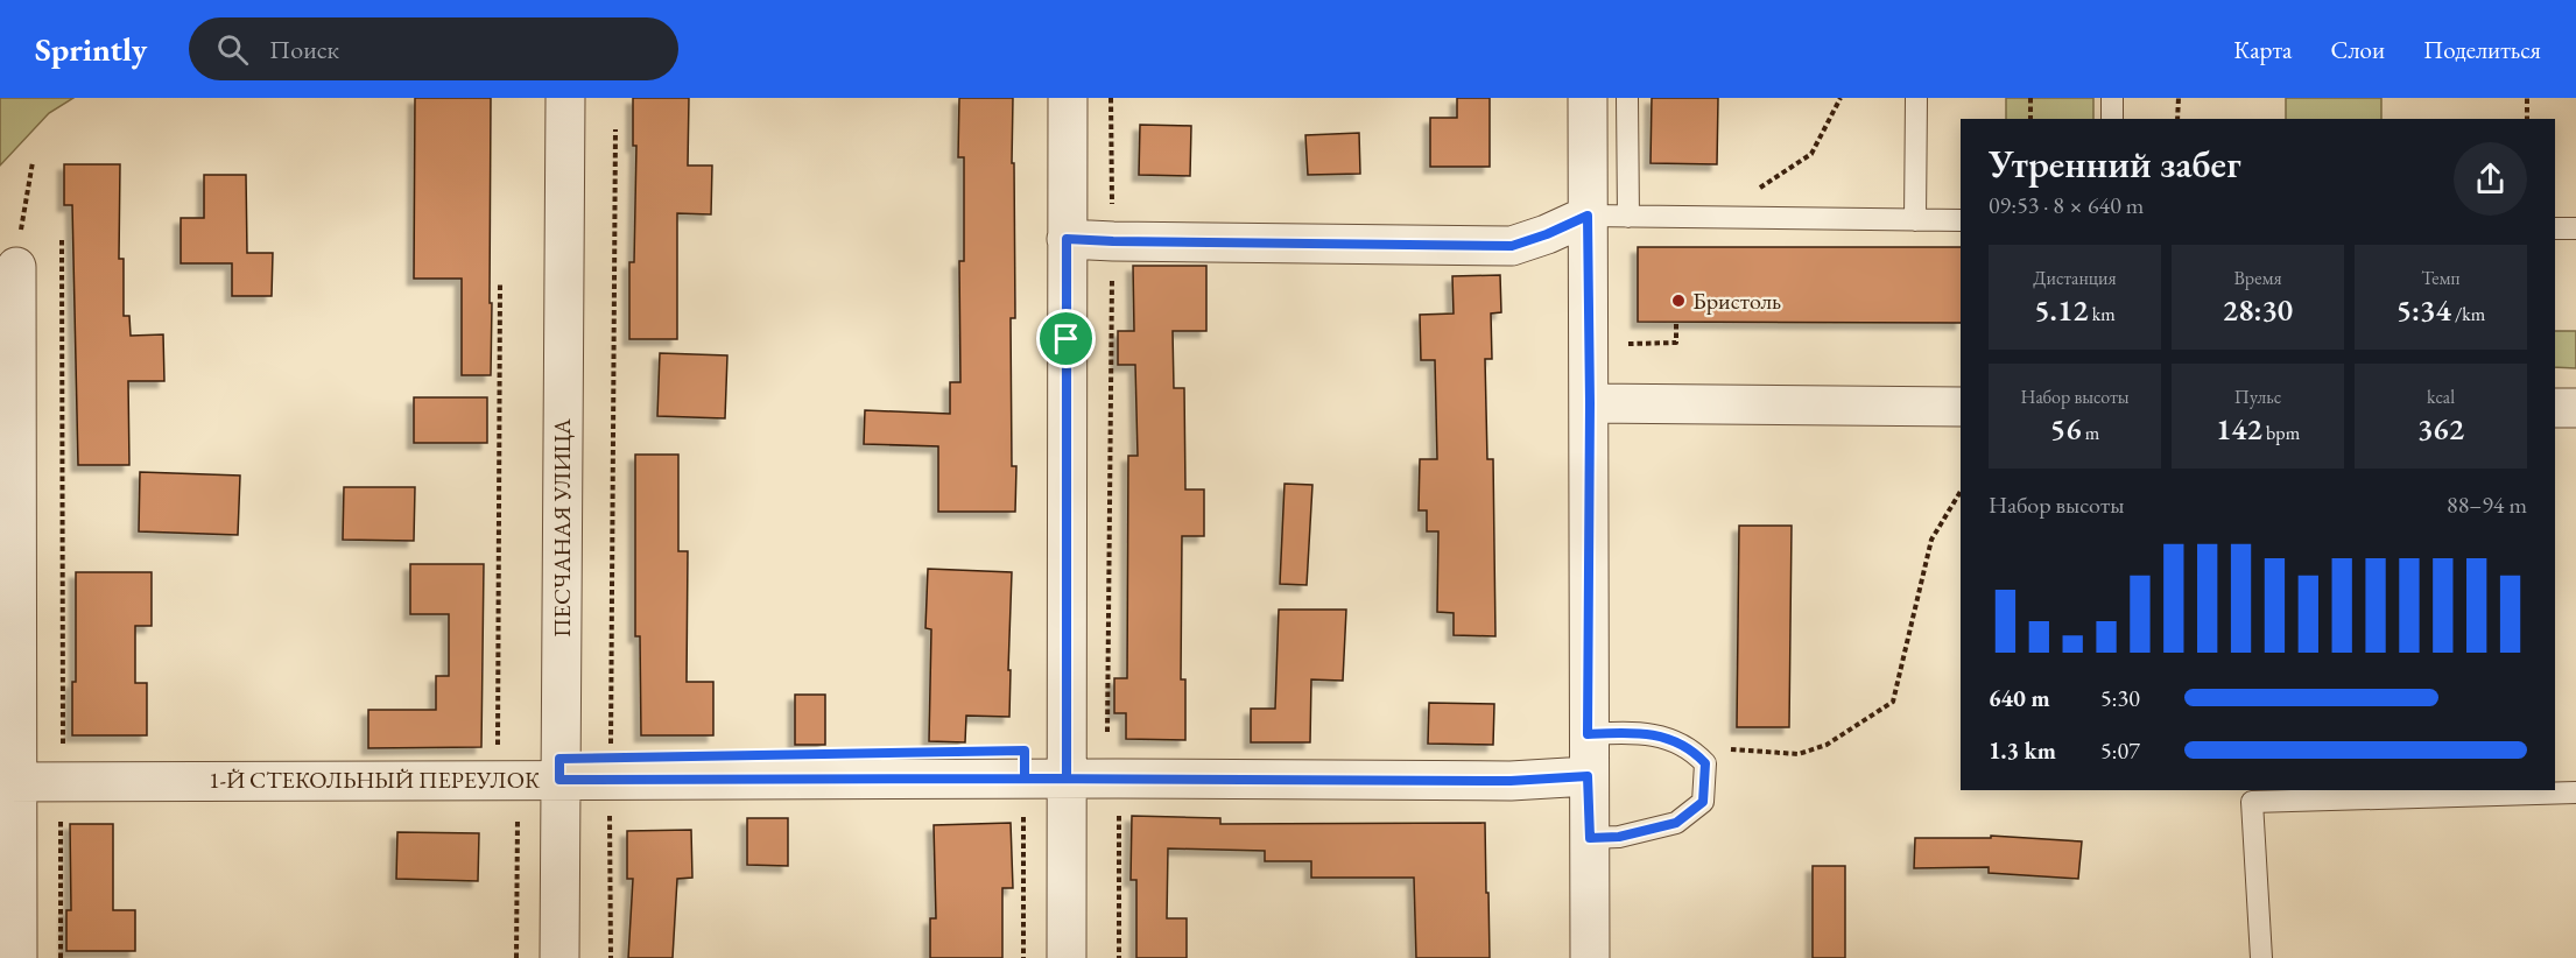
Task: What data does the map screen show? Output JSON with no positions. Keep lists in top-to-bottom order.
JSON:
{
  "streets": {
    "street": ["ПЕСЧАНАЯ УЛИЦА", "1-Й СТЕКОЛЬНЫЙ ПЕРЕУЛОК"]
  },
  "crossings": [
    ["ПЕСЧАНАЯ УЛИЦА", "1-Й СТЕКОЛЬНЫЙ ПЕРЕУЛОК"]
  ],
  "places": ["Бристоль"],
  "page": {
    "header": "Sprintly",
    "search": "Поиск",
    "nav": ["Карта", "Слои", "Поделиться"],
    "heading": ["Утренний забег", "09:53 · 8 × 640 m"],
    "stats": [
      ["Дистанция", "5.12 km"],
      ["Время", "28:30"],
      ["Темп", "5:34 /km"],
      ["Набор высоты", "56 m"],
      ["Пульс", "142 bpm"],
      ["kcal", "362"]
    ],
    "chart": ["Набор высоты", "88–94 m"],
    "list": [
      {
        "name": "640 m",
        "note": "5:30"
      },
      {
        "name": "1.3 km",
        "note": "5:07"
      }
    ]
  }
}
